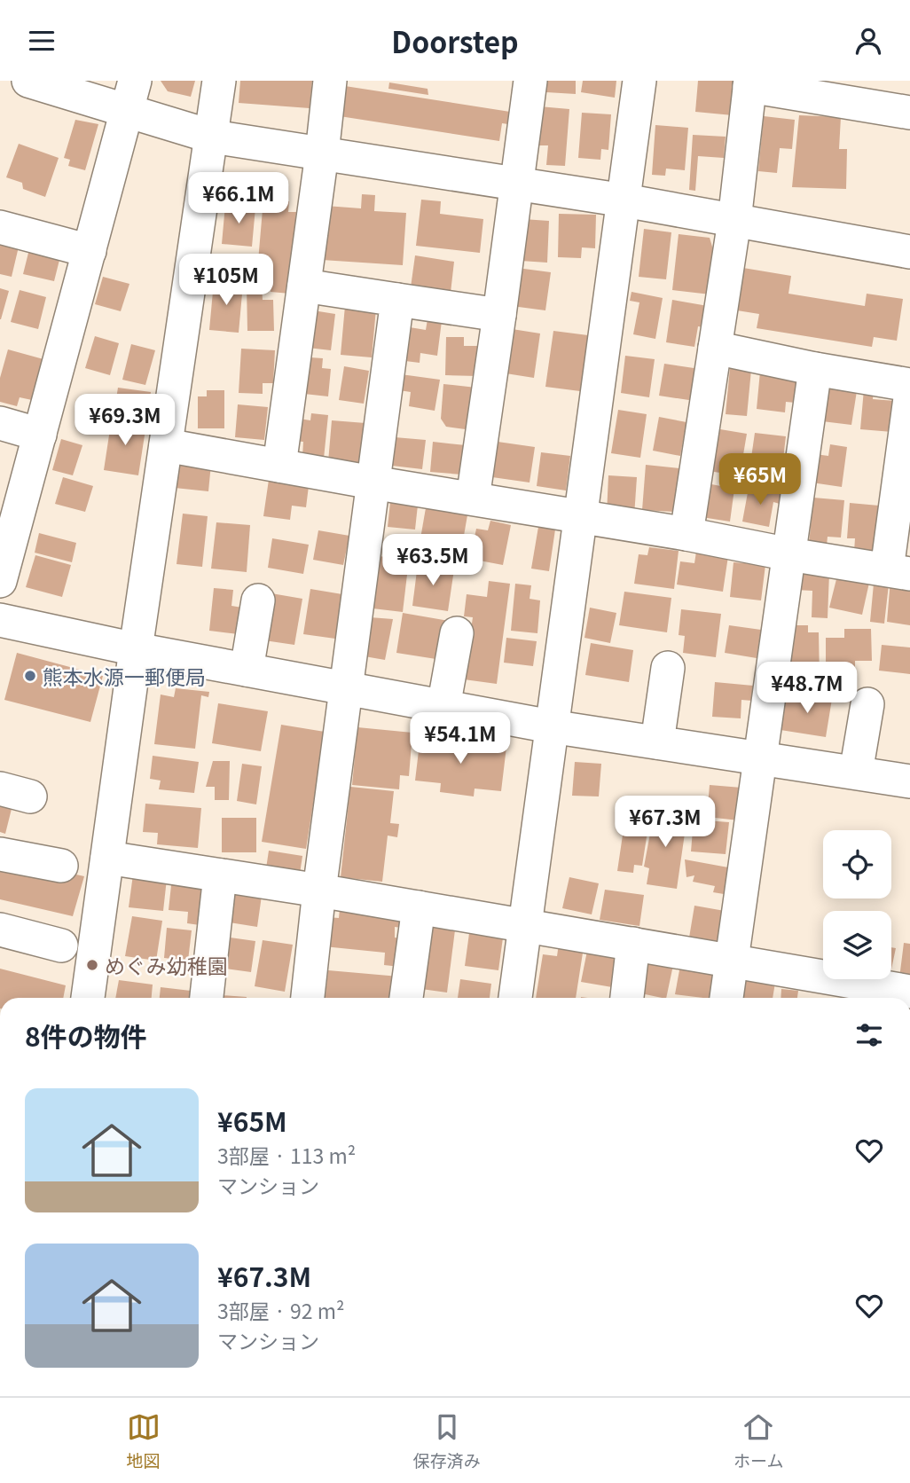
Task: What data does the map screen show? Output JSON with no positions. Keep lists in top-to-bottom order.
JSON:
{
  "places": ["熊本水源一郵便局", "めぐみ幼稚園"],
  "page": {
    "header": "Doorstep",
    "price": [
      "¥66.1M",
      "¥105M",
      "¥69.3M",
      "¥65M",
      "¥63.5M",
      "¥48.7M",
      "¥54.1M",
      "¥67.3M"
    ],
    "heading": "8件の物件",
    "list": [
      {
        "name": "¥65M",
        "note": "3部屋 · 113 m² · マンション"
      },
      {
        "name": "¥67.3M",
        "note": "3部屋 · 92 m² · マンション"
      }
    ],
    "tabs": ["地図", "保存済み", "ホーム"]
  }
}
